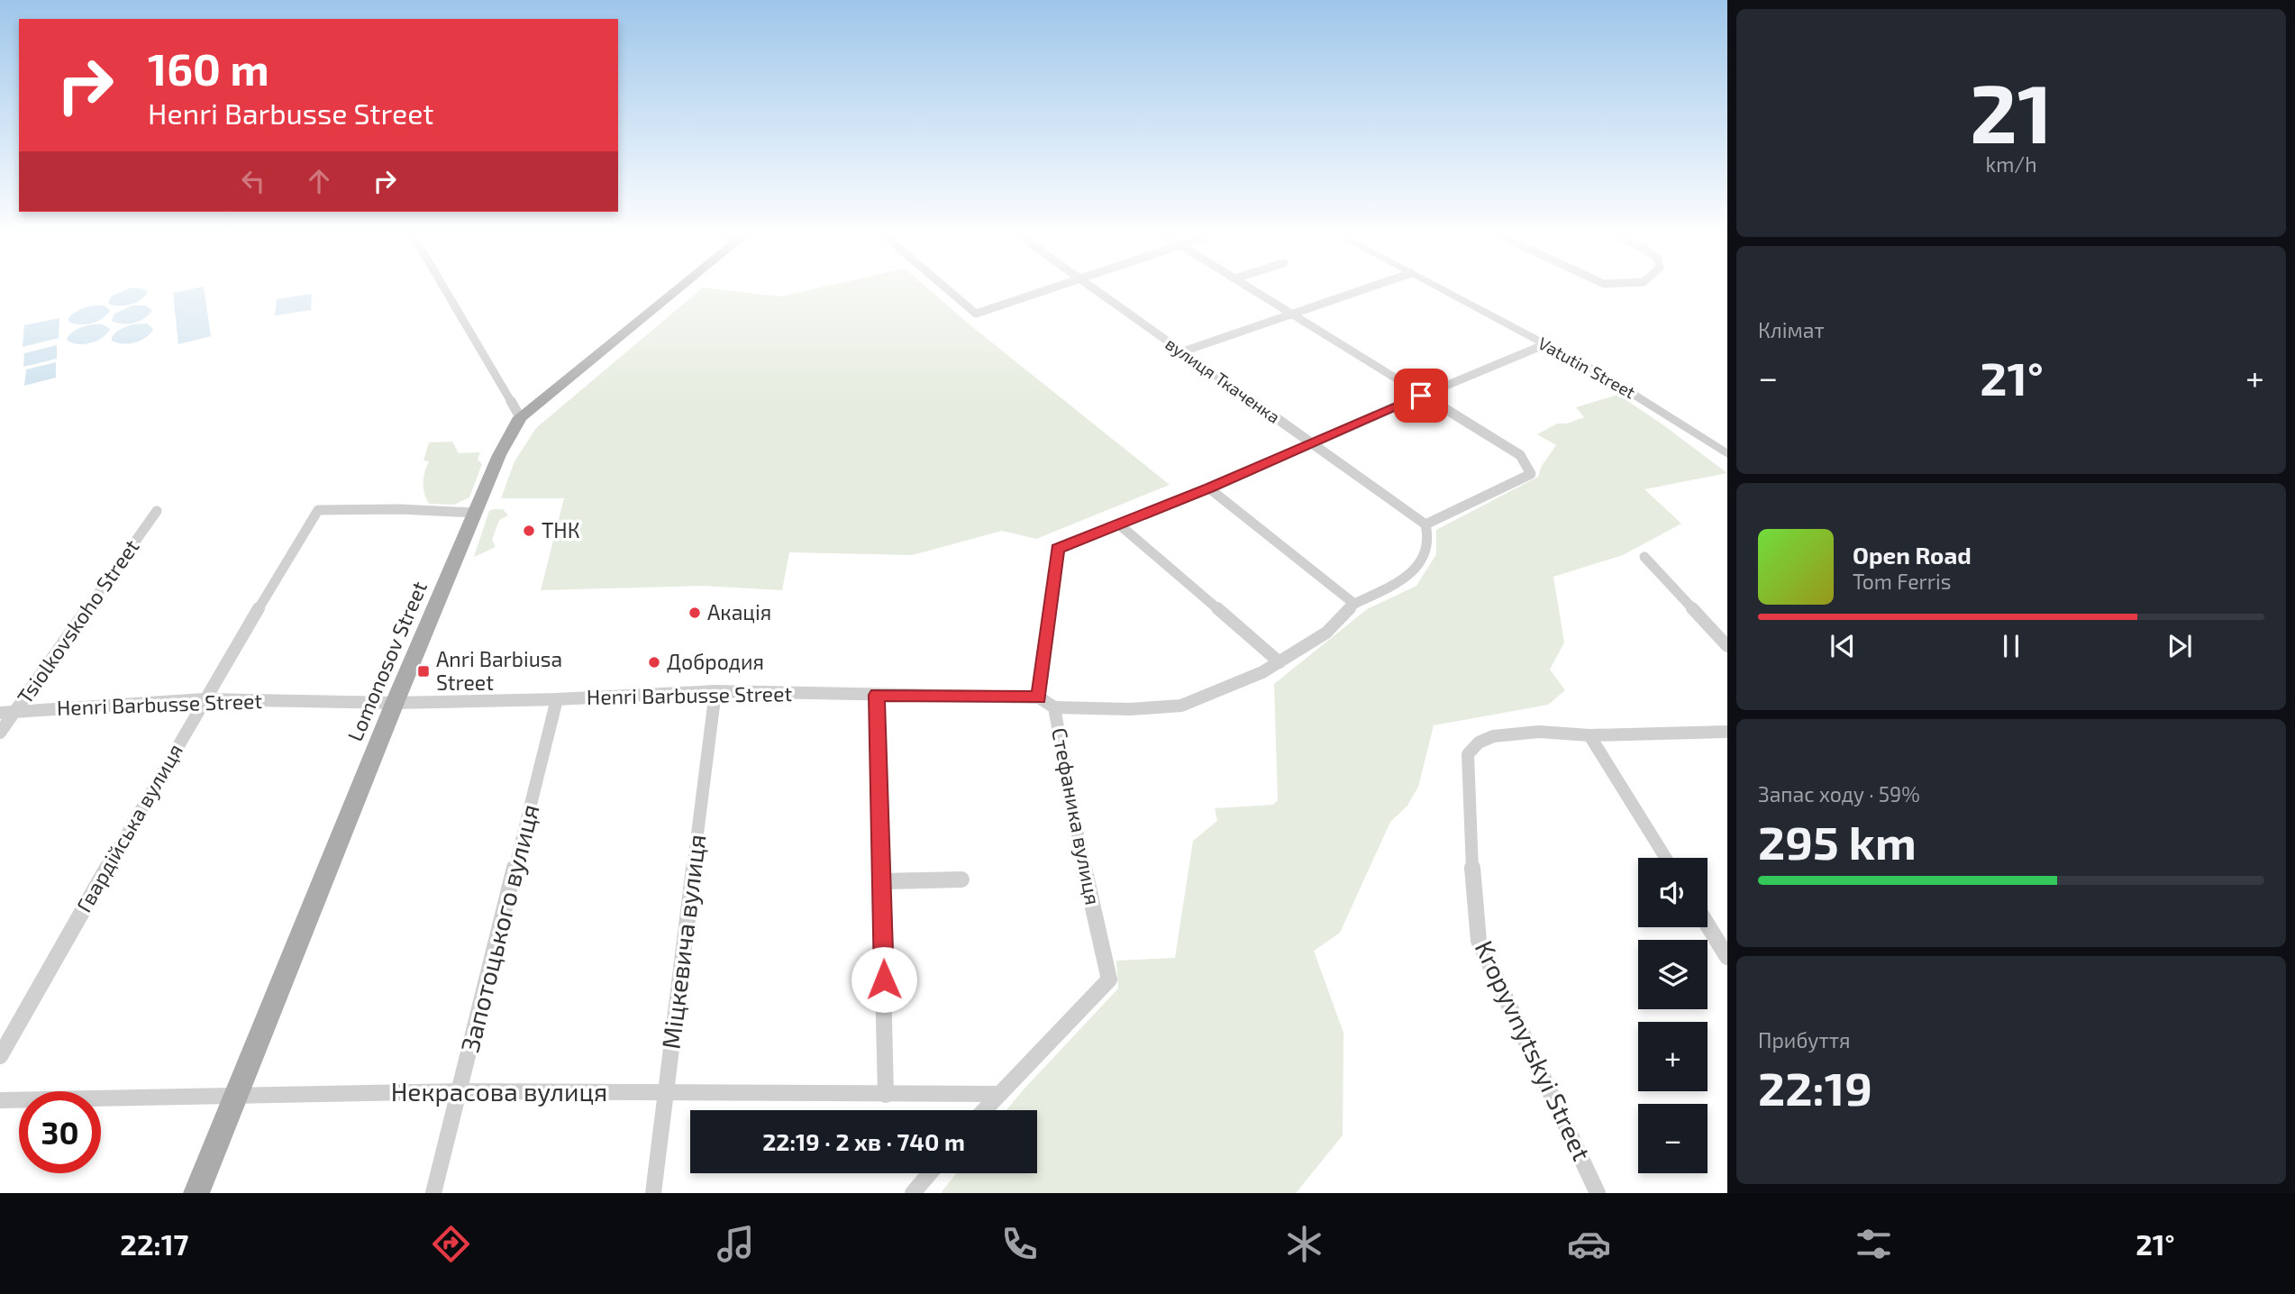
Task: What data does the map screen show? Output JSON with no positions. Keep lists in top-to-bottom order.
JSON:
{
  "streets": {
    "main road": ["Lomonosov Street"],
    "street": [
      "Vatutin Street",
      "вулиця Ткаченка",
      "Tsiolkovskoho Street",
      "Henri Barbusse Street",
      "Стефаника вулиця",
      "Гвардійська вулиця",
      "Запотоцького вулиця",
      "Міцкевича вулиця",
      "Kropyvnytskyi Street",
      "Некрасова вулиця"
    ]
  },
  "crossings": [
    ["Tsiolkovskoho Street", "Henri Barbusse Street"],
    ["Lomonosov Street", "Henri Barbusse Street"],
    ["Lomonosov Street", "Гвардійська вулиця"],
    ["Lomonosov Street", "Некрасова вулиця"],
    ["Henri Barbusse Street", "Стефаника вулиця"],
    ["Henri Barbusse Street", "Гвардійська вулиця"],
    ["Henri Barbusse Street", "Запотоцького вулиця"],
    ["Henri Barbusse Street", "Міцкевича вулиця"],
    ["Стефаника вулиця", "Некрасова вулиця"],
    ["Запотоцького вулиця", "Некрасова вулиця"],
    ["Міцкевича вулиця", "Некрасова вулиця"]
  ],
  "places": {
    "other": ["ТНК", "Акація", "Добродия"],
    "transit": ["Anri Barbiusa Street"]
  },
  "page": {
    "tile": [
      ["21", "km/h"],
      "Клімат",
      ["Запас ходу · 59%", "295 km"],
      ["Прибуття", "22:19"]
    ],
    "turn": ["160 m", "Henri Barbusse Street"],
    "heat": ["−", "21°", "+"],
    "song": ["Open Road", "Tom Ferris"],
    "map_buttons": ["+", "−"],
    "limit": "30",
    "trip": "22:19 · 2 хв · 740 m",
    "tabs": ["22:17", "21°"]
  }
}
